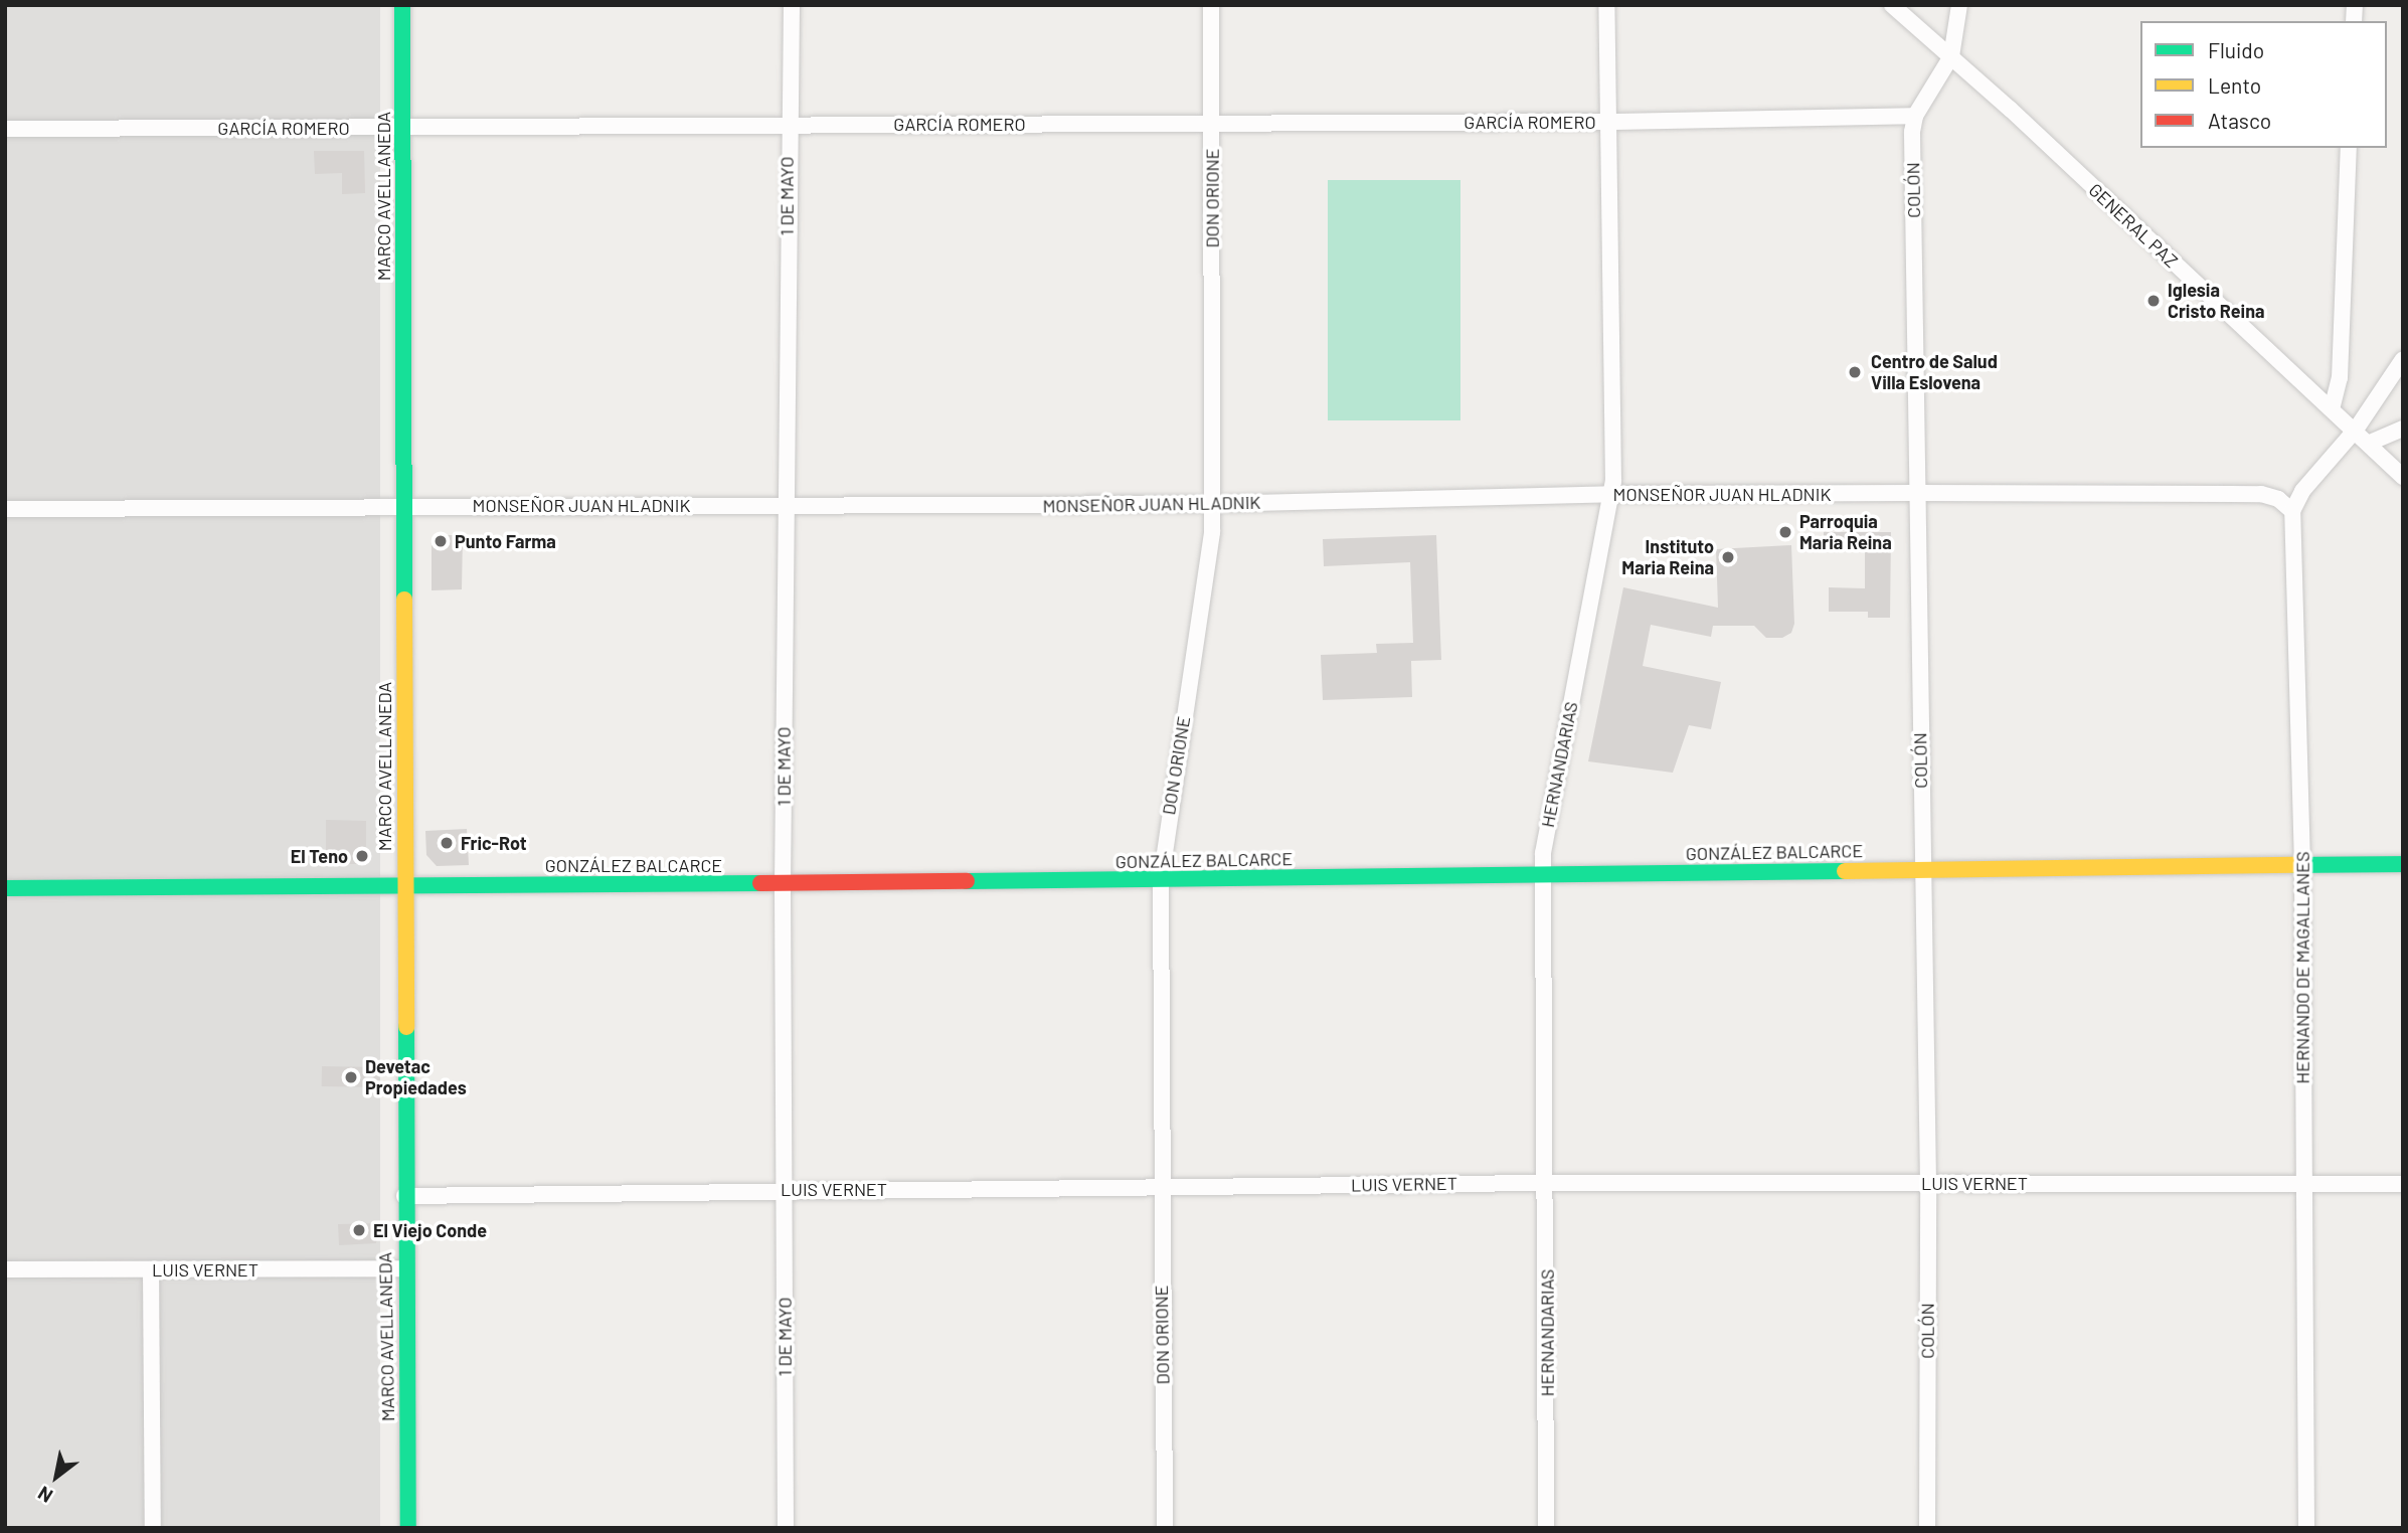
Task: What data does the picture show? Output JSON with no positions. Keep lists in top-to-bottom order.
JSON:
{
  "streets": {
    "street": [
      "GARCÍA ROMERO",
      "COLÓN",
      "MARCO AVELLANEDA",
      "1 DE MAYO",
      "DON ORIONE",
      "GENERAL PAZ",
      "MONSEÑOR JUAN HLADNIK",
      "HERNANDARIAS",
      "GONZÁLEZ BALCARCE",
      "HERNANDO DE MAGALLANES",
      "LUIS VERNET"
    ]
  },
  "crossings": [
    ["GARCÍA ROMERO", "COLÓN"],
    ["GARCÍA ROMERO", "MARCO AVELLANEDA"],
    ["GARCÍA ROMERO", "1 DE MAYO"],
    ["GARCÍA ROMERO", "DON ORIONE"],
    ["GARCÍA ROMERO", "HERNANDARIAS"],
    ["COLÓN", "MONSEÑOR JUAN HLADNIK"],
    ["COLÓN", "GONZÁLEZ BALCARCE"],
    ["COLÓN", "LUIS VERNET"],
    ["MARCO AVELLANEDA", "MONSEÑOR JUAN HLADNIK"],
    ["MARCO AVELLANEDA", "GONZÁLEZ BALCARCE"],
    ["MARCO AVELLANEDA", "LUIS VERNET"],
    ["1 DE MAYO", "MONSEÑOR JUAN HLADNIK"],
    ["1 DE MAYO", "GONZÁLEZ BALCARCE"],
    ["1 DE MAYO", "LUIS VERNET"],
    ["DON ORIONE", "MONSEÑOR JUAN HLADNIK"],
    ["DON ORIONE", "GONZÁLEZ BALCARCE"],
    ["DON ORIONE", "LUIS VERNET"],
    ["MONSEÑOR JUAN HLADNIK", "HERNANDARIAS"],
    ["MONSEÑOR JUAN HLADNIK", "HERNANDO DE MAGALLANES"],
    ["HERNANDARIAS", "GONZÁLEZ BALCARCE"],
    ["HERNANDARIAS", "LUIS VERNET"],
    ["GONZÁLEZ BALCARCE", "HERNANDO DE MAGALLANES"],
    ["HERNANDO DE MAGALLANES", "LUIS VERNET"]
  ],
  "places": [
    "Iglesia Cristo Reina",
    "Centro de Salud Villa Eslovena",
    "Parroquia Maria Reina",
    "Punto Farma",
    "Instituto Maria Reina",
    "Fric-Rot",
    "El Teno",
    "Devetac Propiedades",
    "El Viejo Conde"
  ],
  "legend": ["Fluido", "Lento", "Atasco"],
  "north": "bottom left"
}
